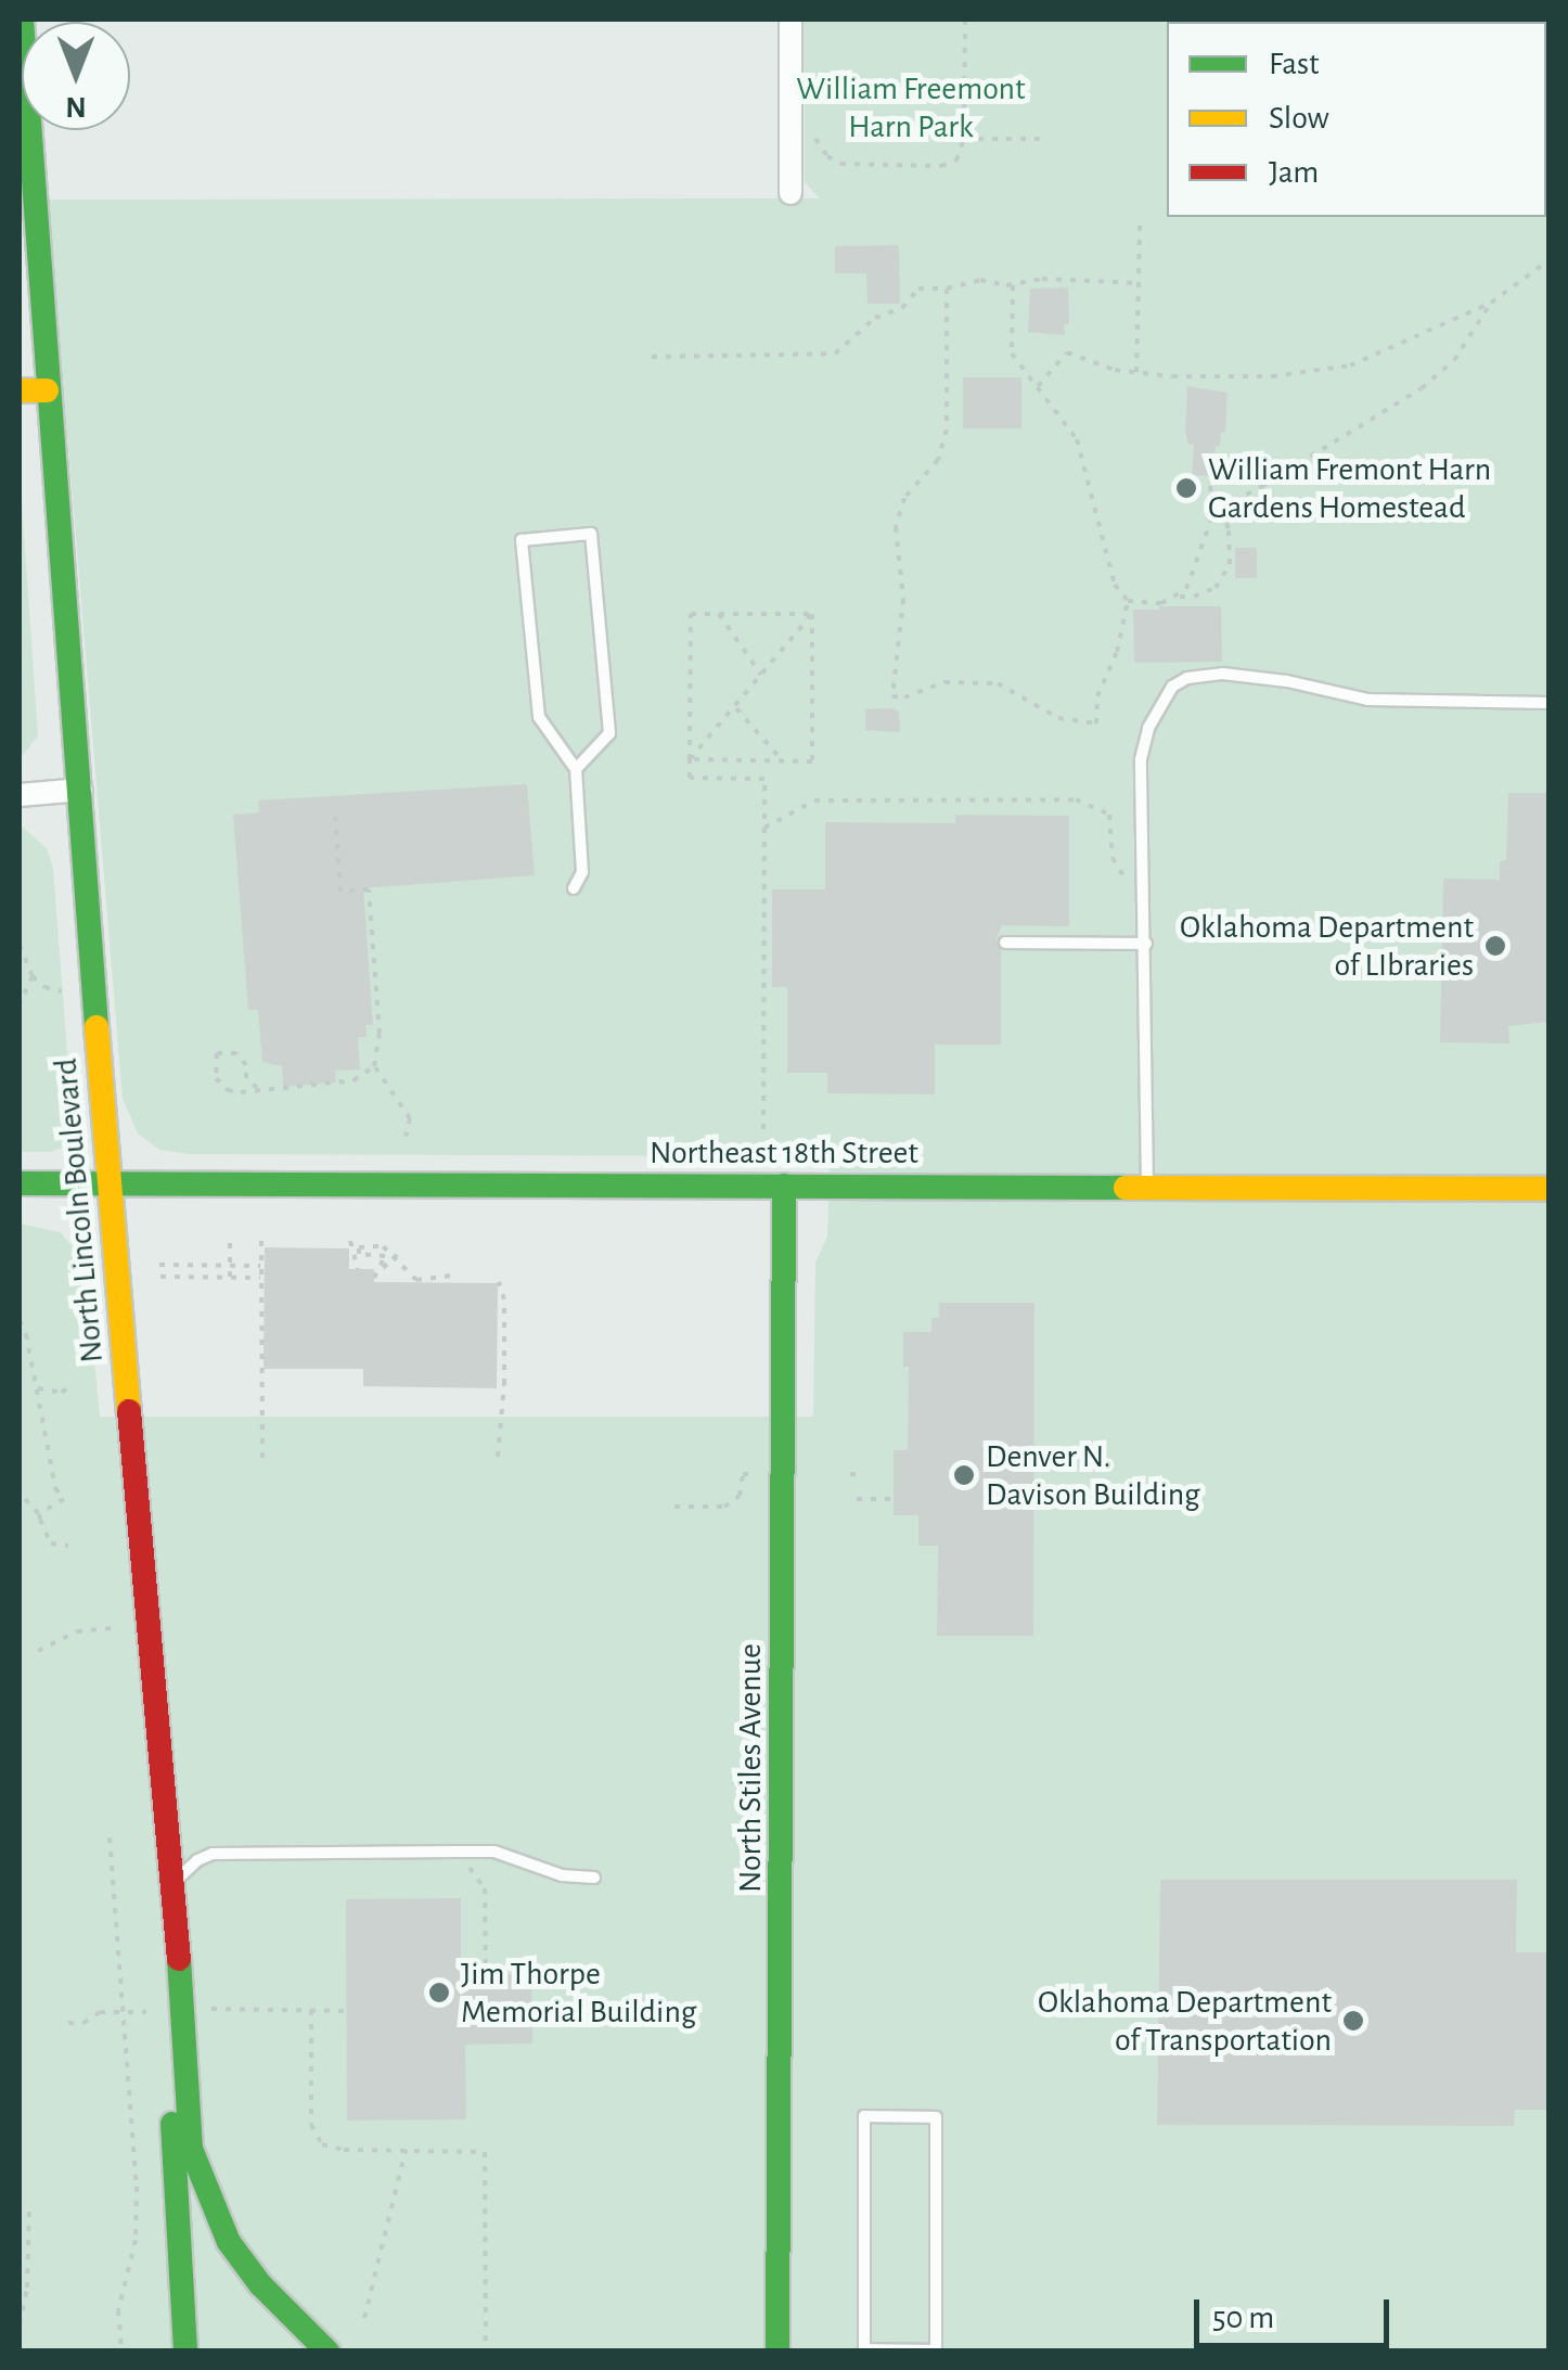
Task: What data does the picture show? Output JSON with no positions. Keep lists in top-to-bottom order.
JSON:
{
  "streets": {
    "main road": ["Northeast 18th Street", "North Lincoln Boulevard", "North Stiles Avenue"]
  },
  "crossings": [
    ["Northeast 18th Street", "North Lincoln Boulevard"],
    ["Northeast 18th Street", "North Stiles Avenue"]
  ],
  "parks": ["William Freemont Harn Park"],
  "places": [
    "William Fremont Harn Gardens Homestead",
    "Oklahoma Department of LIbraries",
    "Denver N. Davison Building",
    "Jim Thorpe Memorial Building",
    "Oklahoma Department of Transportation"
  ],
  "legend": ["Fast", "Slow", "Jam"],
  "scale_bar": "50 m",
  "north": "bottom"
}
